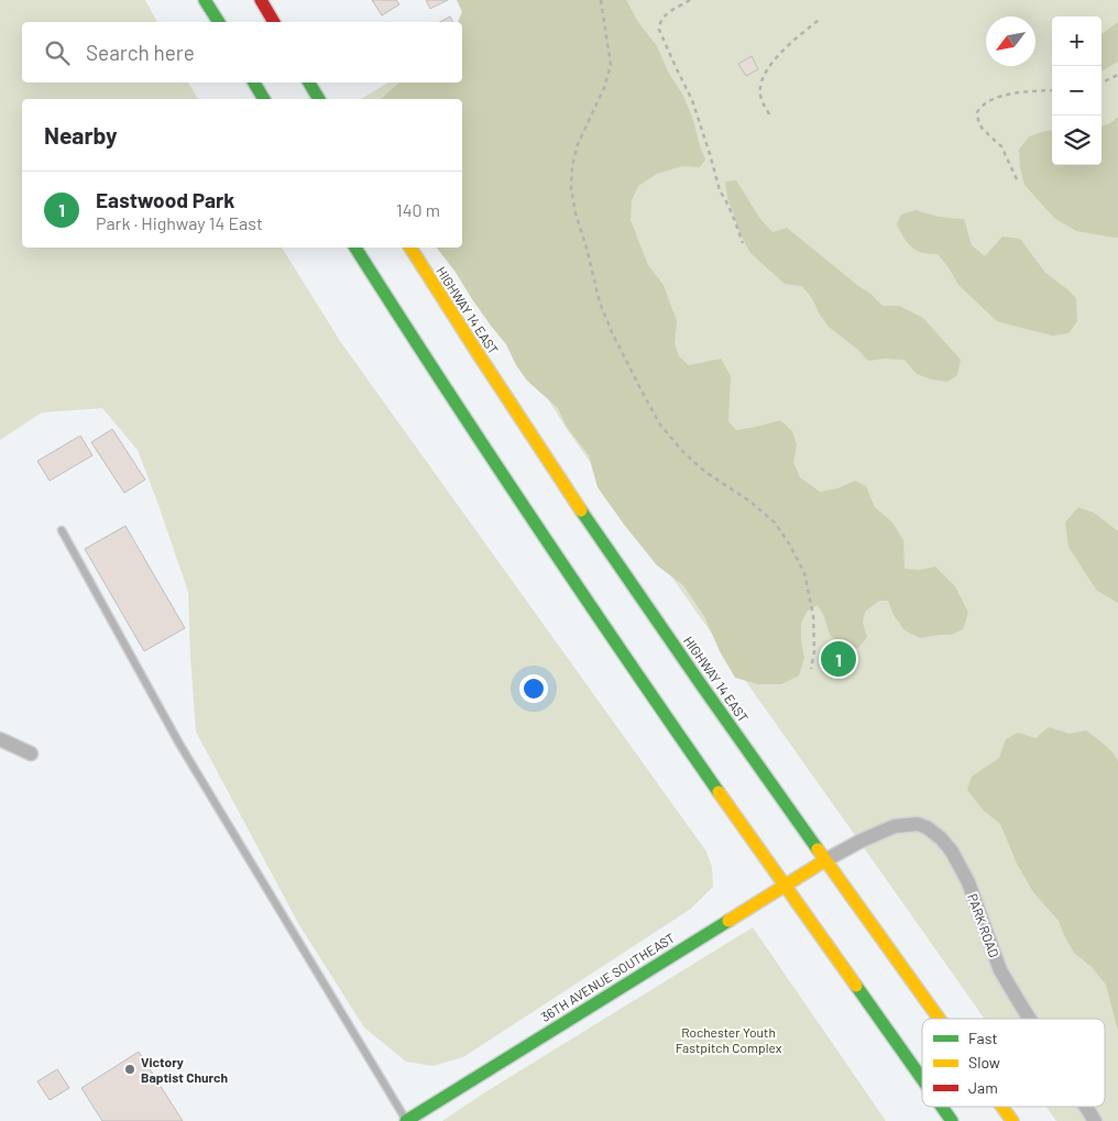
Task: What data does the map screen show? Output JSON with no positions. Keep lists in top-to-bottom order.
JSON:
{
  "streets": {
    "main road": ["HIGHWAY 14 EAST", "36TH AVENUE SOUTHEAST"],
    "street": ["PARK ROAD"]
  },
  "crossings": [
    ["HIGHWAY 14 EAST", "PARK ROAD"],
    ["HIGHWAY 14 EAST", "36TH AVENUE SOUTHEAST"],
    ["PARK ROAD", "36TH AVENUE SOUTHEAST"]
  ],
  "parks": ["Rochester Youth Fastpitch Complex"],
  "places": ["Victory Baptist Church"],
  "legend": ["Fast", "Slow", "Jam"],
  "north": "bottom left",
  "page": {
    "map_buttons": ["+", "−"],
    "search": "Search here",
    "heading": "Nearby",
    "list": [
      {
        "mark": "1",
        "name": "Eastwood Park",
        "note": "Park · Highway 14 East",
        "value": "140 m"
      }
    ],
    "pins": "1"
  }
}
